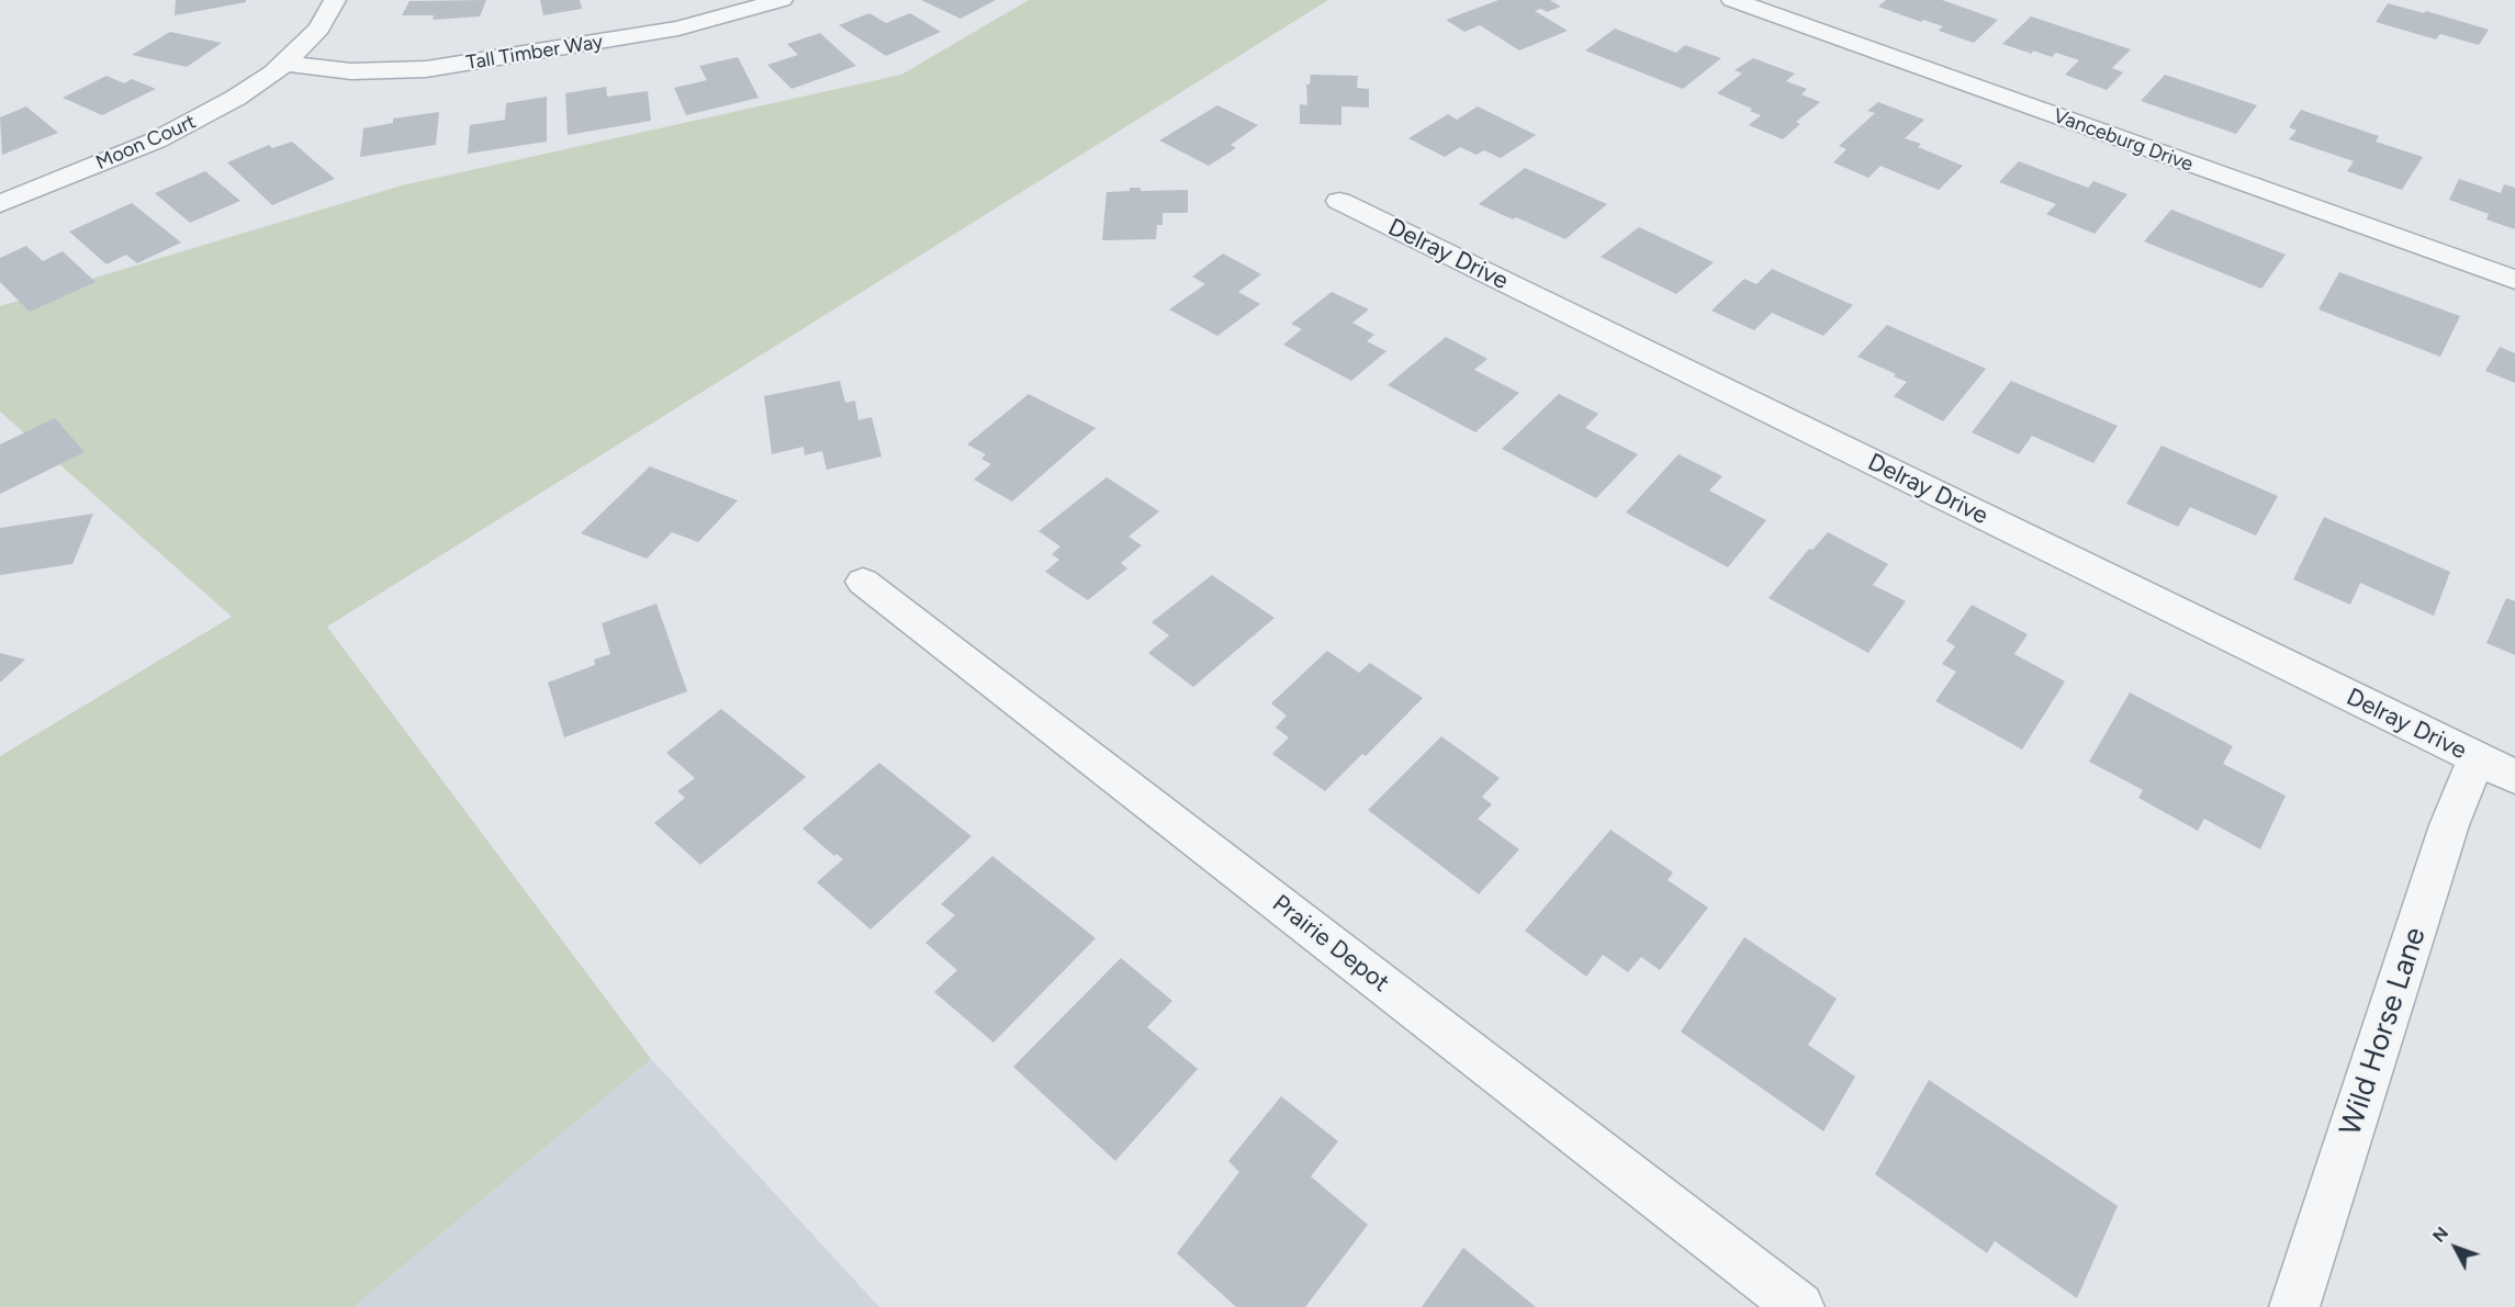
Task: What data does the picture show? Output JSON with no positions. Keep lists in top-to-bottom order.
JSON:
{
  "streets": {
    "street": [
      "Tall Timber Way",
      "Vanceburg Drive",
      "Moon Court",
      "Delray Drive",
      "Prairie Depot",
      "Wild Horse Lane"
    ]
  },
  "crossings": [
    ["Tall Timber Way", "Moon Court"],
    ["Delray Drive", "Wild Horse Lane"]
  ],
  "north": "top left"
}
